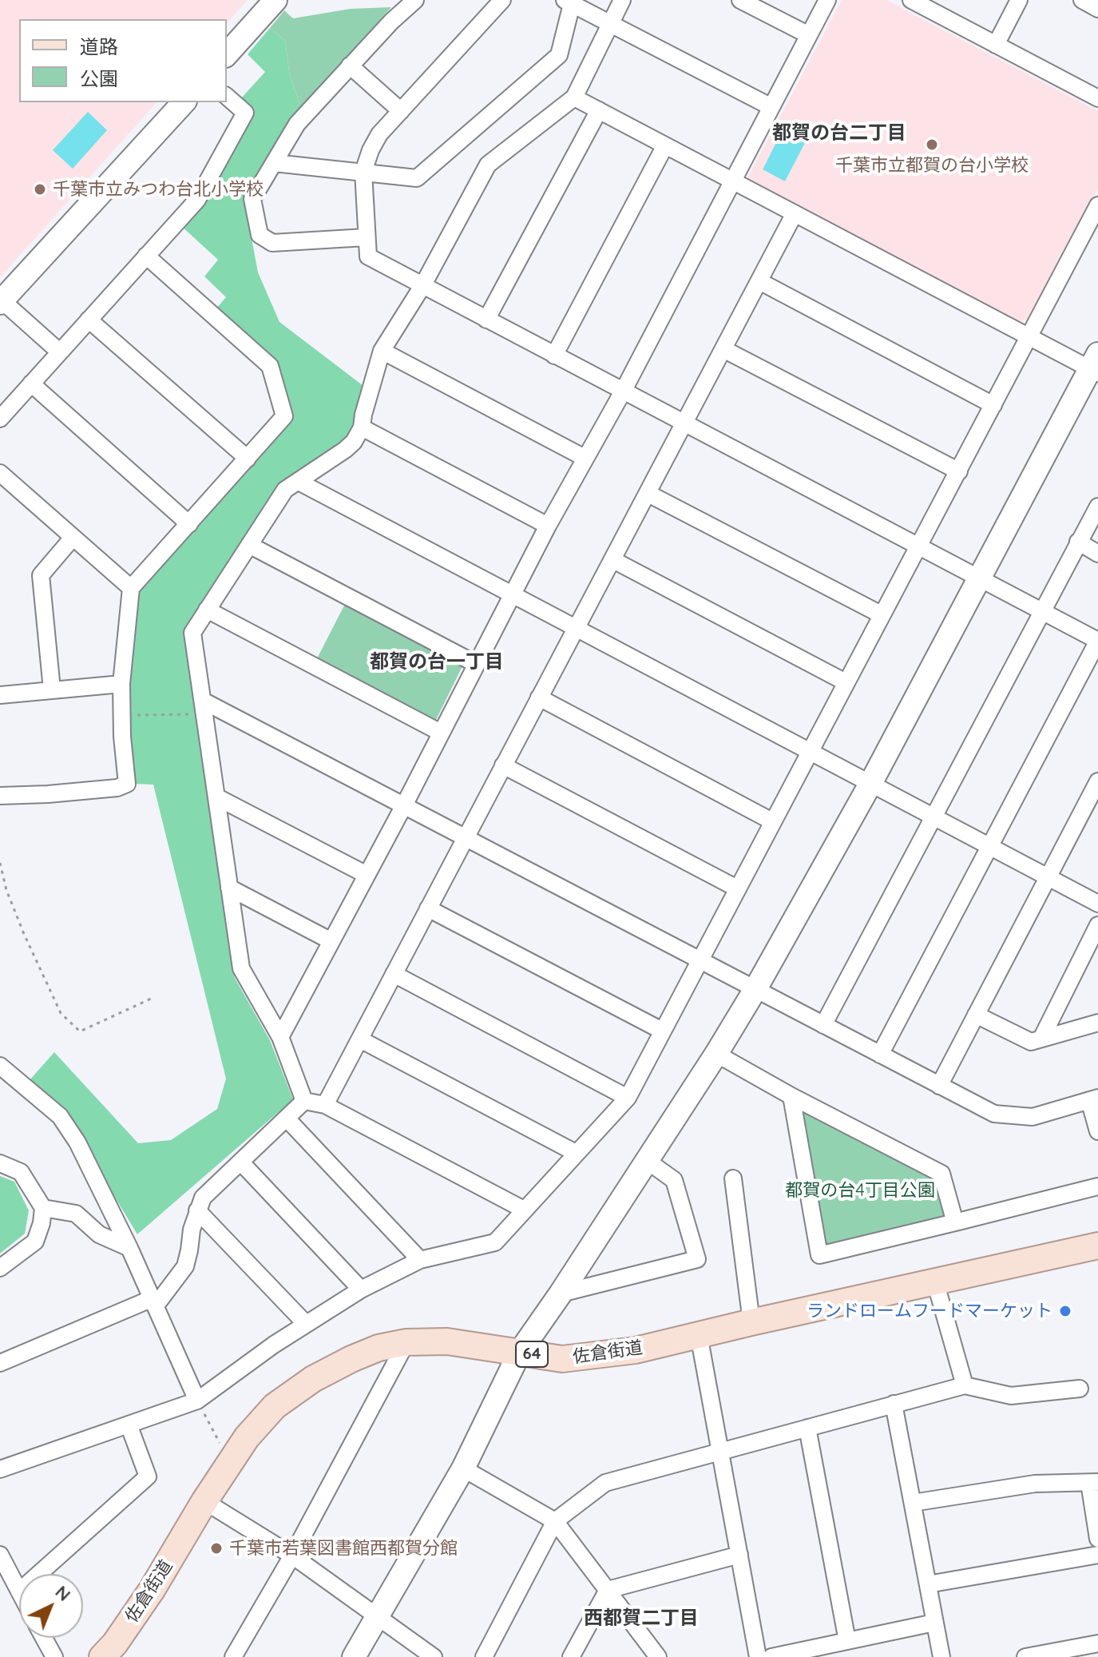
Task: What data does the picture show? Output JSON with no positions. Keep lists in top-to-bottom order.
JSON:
{
  "streets": {
    "main road": ["佐倉街道", "64"]
  },
  "districts": ["都賀の台二丁目", "都賀の台一丁目", "西都賀二丁目"],
  "parks": ["都賀の台4丁目公園"],
  "places": [
    "千葉市立都賀の台小学校",
    "千葉市立みつわ台北小学校",
    "ランドロームフードマーケット",
    "千葉市若葉図書館西都賀分館"
  ],
  "legend": ["道路", "公園"],
  "north": "top right"
}
